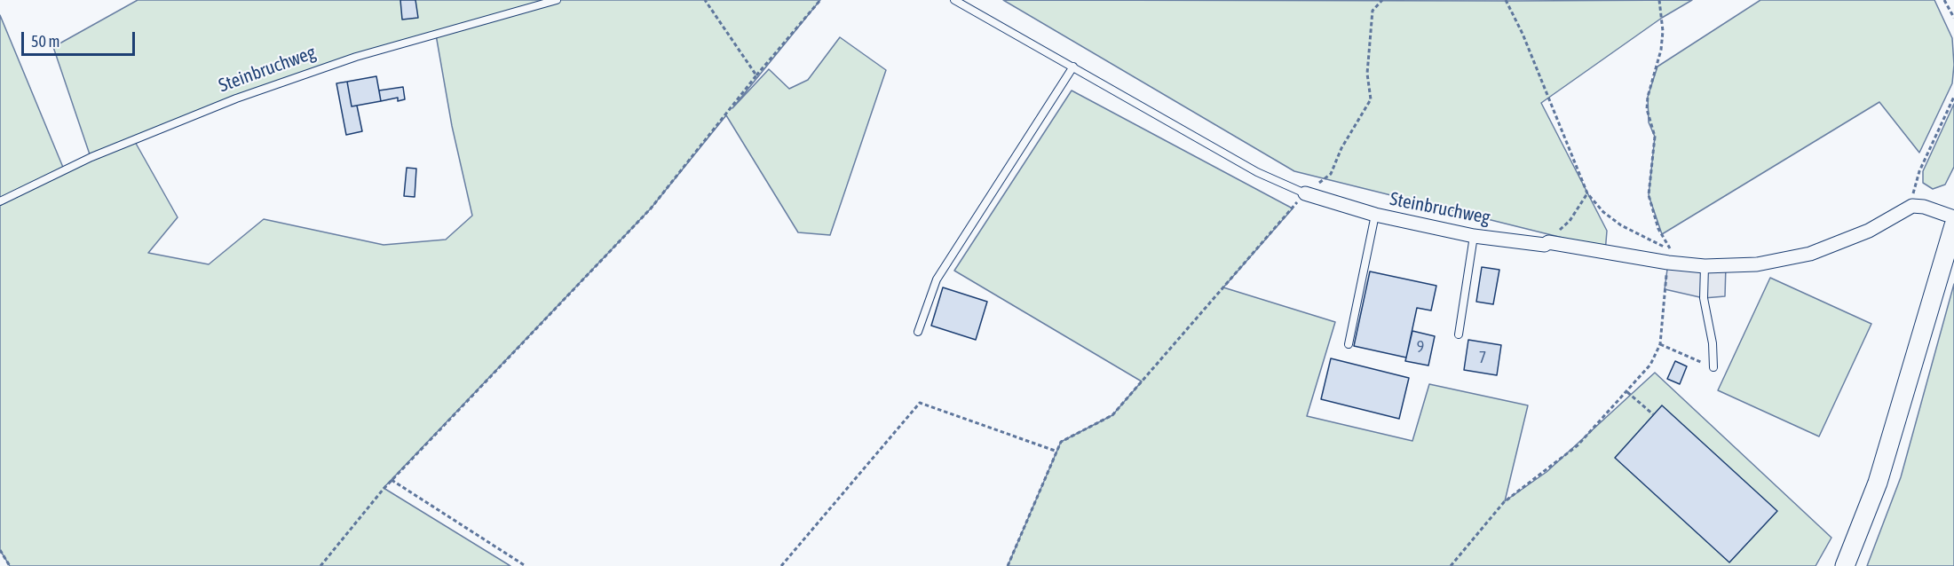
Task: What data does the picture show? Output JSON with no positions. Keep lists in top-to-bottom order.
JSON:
{
  "streets": {
    "street": ["Steinbruchweg"]
  },
  "house_numbers": ["9", "7"],
  "scale_bar": "50 m"
}
